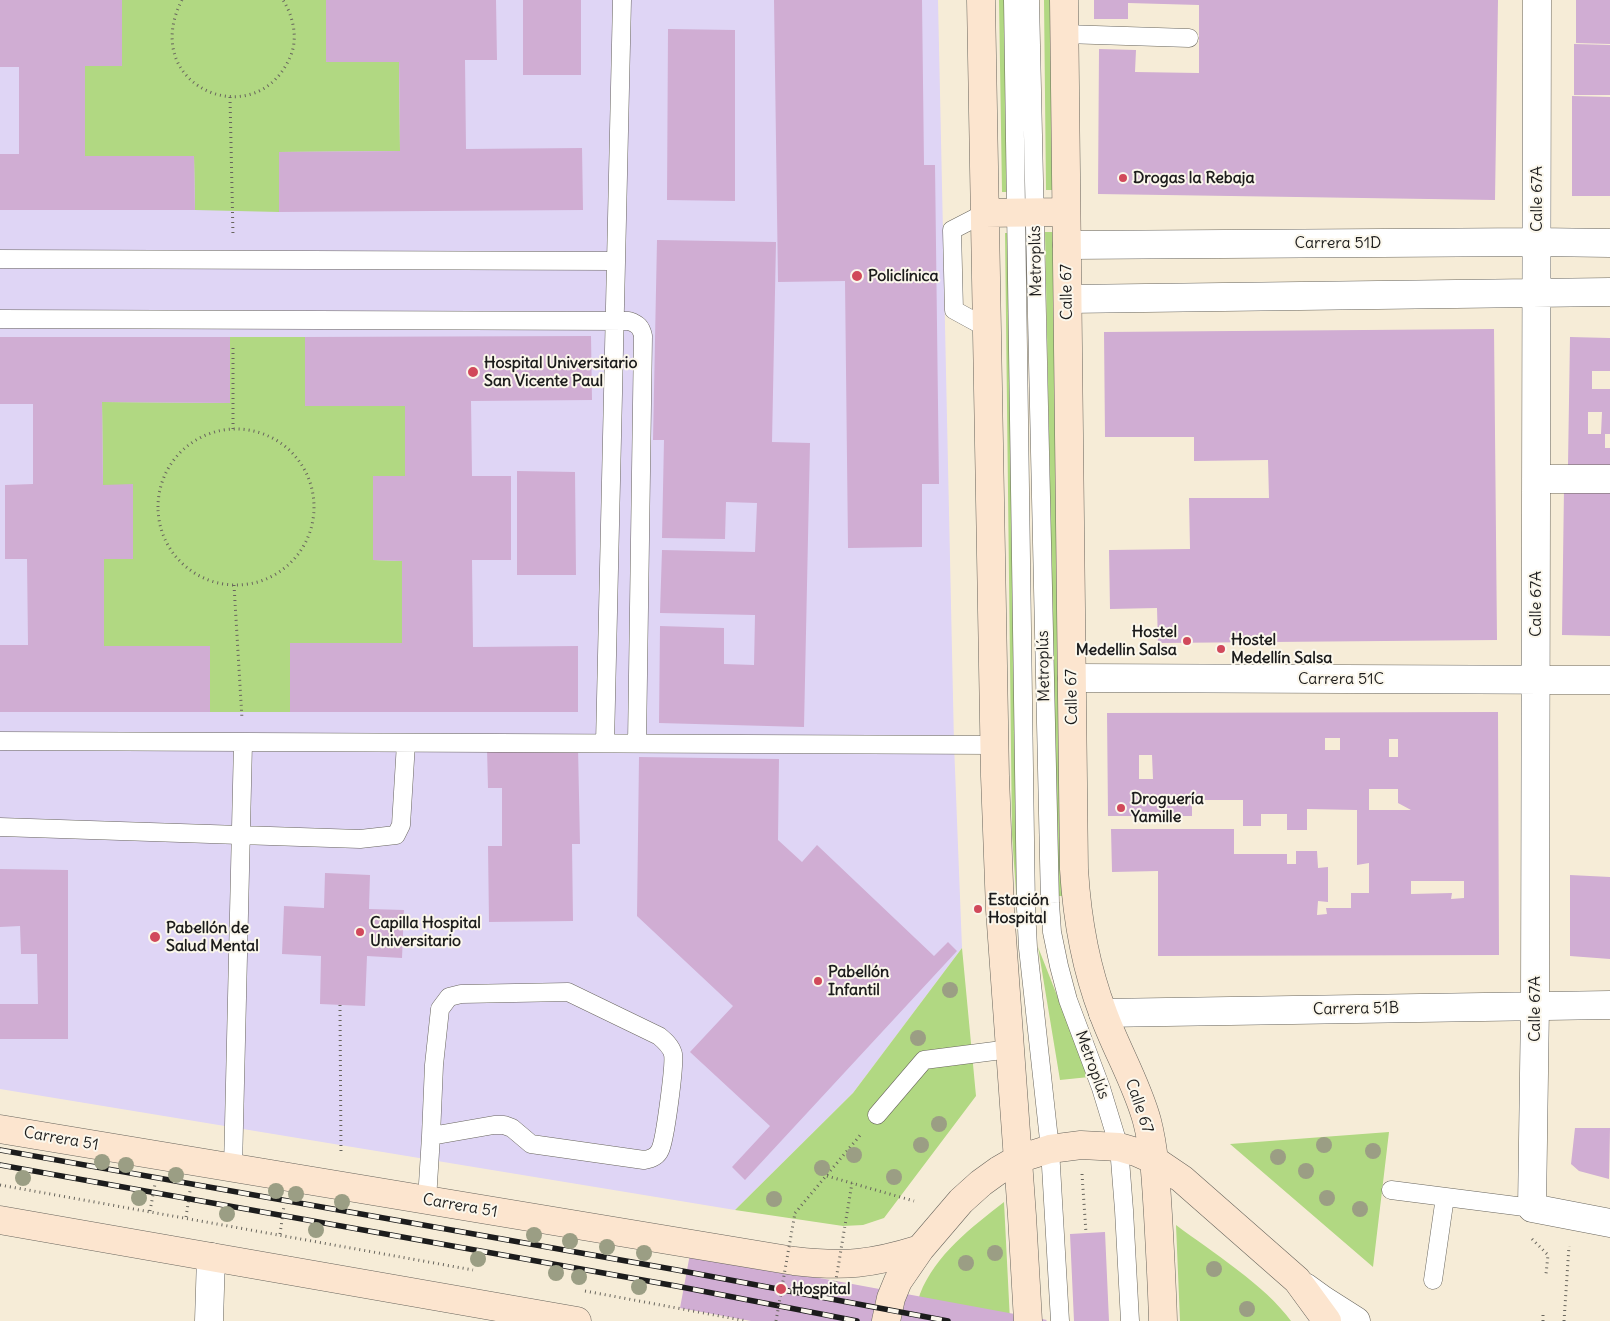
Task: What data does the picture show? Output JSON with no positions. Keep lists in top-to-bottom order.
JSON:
{
  "streets": {
    "main road": ["Calle 67", "Carrera 51"],
    "street": [
      "Calle 67A",
      "Carrera 51D",
      "Carrera 51C",
      "Carrera 51B"
    ],
    "lane": ["Metroplús"]
  },
  "crossings": [
    ["Calle 67A", "Carrera 51D"],
    ["Calle 67A", "Carrera 51C"],
    ["Calle 67A", "Carrera 51B"],
    ["Carrera 51D", "Calle 67"],
    ["Calle 67", "Carrera 51C"],
    ["Calle 67", "Carrera 51B"]
  ],
  "places": [
    "Drogas la Rebaja",
    "Policlínica",
    "Hospital Universitario San Vicente Paul",
    "Hostel Medellin Salsa",
    "Hostel Medellín Salsa",
    "Droguería Yamille",
    "Estación Hospital",
    "Capilla Hospital Universitario",
    "Pabellón de Salud Mental",
    "Pabellón Infantil",
    "Hospital"
  ]
}
